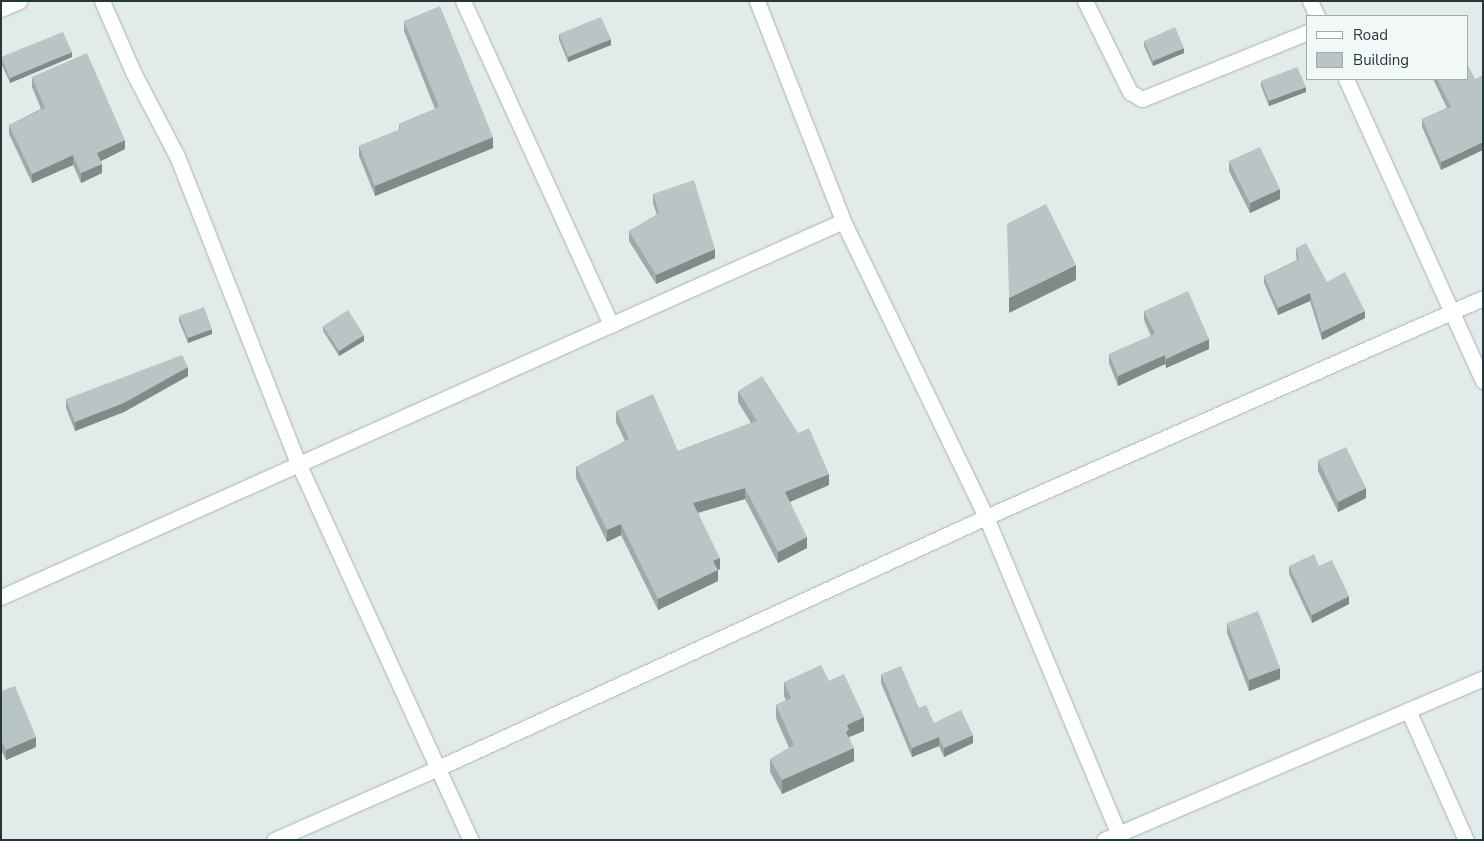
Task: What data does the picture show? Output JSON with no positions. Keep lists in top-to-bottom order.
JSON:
{
  "legend": ["Road", "Building"]
}
